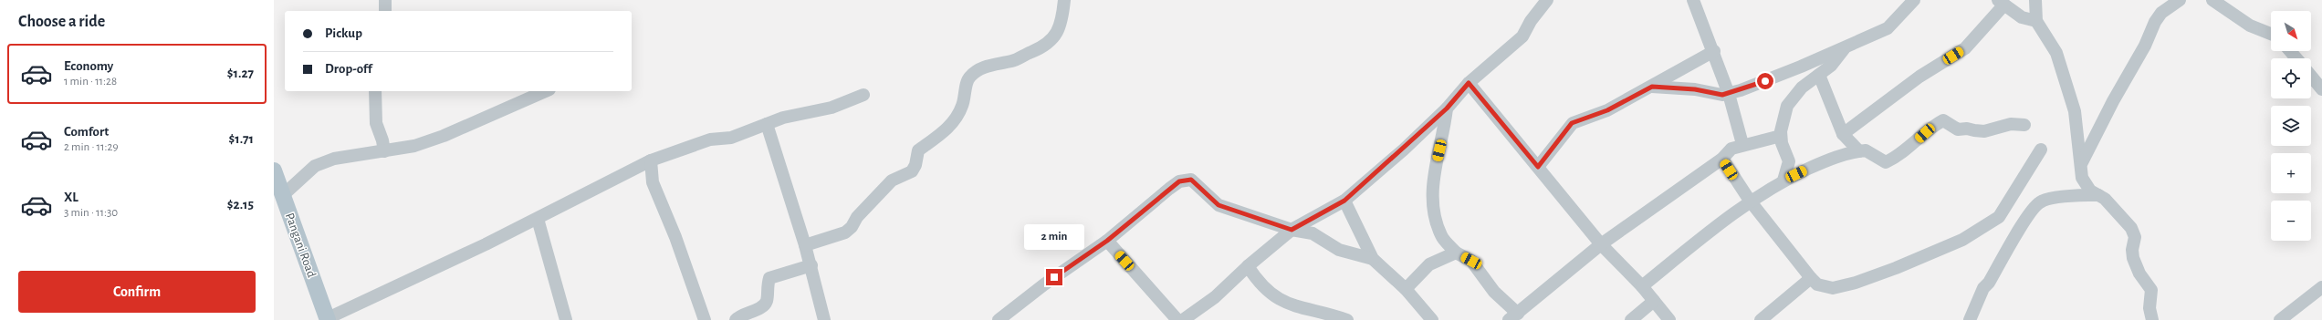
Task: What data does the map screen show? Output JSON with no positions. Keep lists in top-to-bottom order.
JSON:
{
  "streets": {
    "main road": ["Pangani Road"]
  },
  "north": "bottom right",
  "page": {
    "heading": "Choose a ride",
    "map_buttons": ["+", "−"],
    "banner": ["Pickup", "Drop-off"],
    "list": [
      {
        "name": "Economy",
        "note": "1 min · 11:28",
        "value": "$1.27"
      },
      {
        "name": "Comfort",
        "note": "2 min · 11:29",
        "value": "$1.71"
      },
      {
        "name": "XL",
        "note": "3 min · 11:30",
        "value": "$2.15"
      }
    ],
    "bubble": "2 min",
    "buttons": "Confirm"
  }
}
